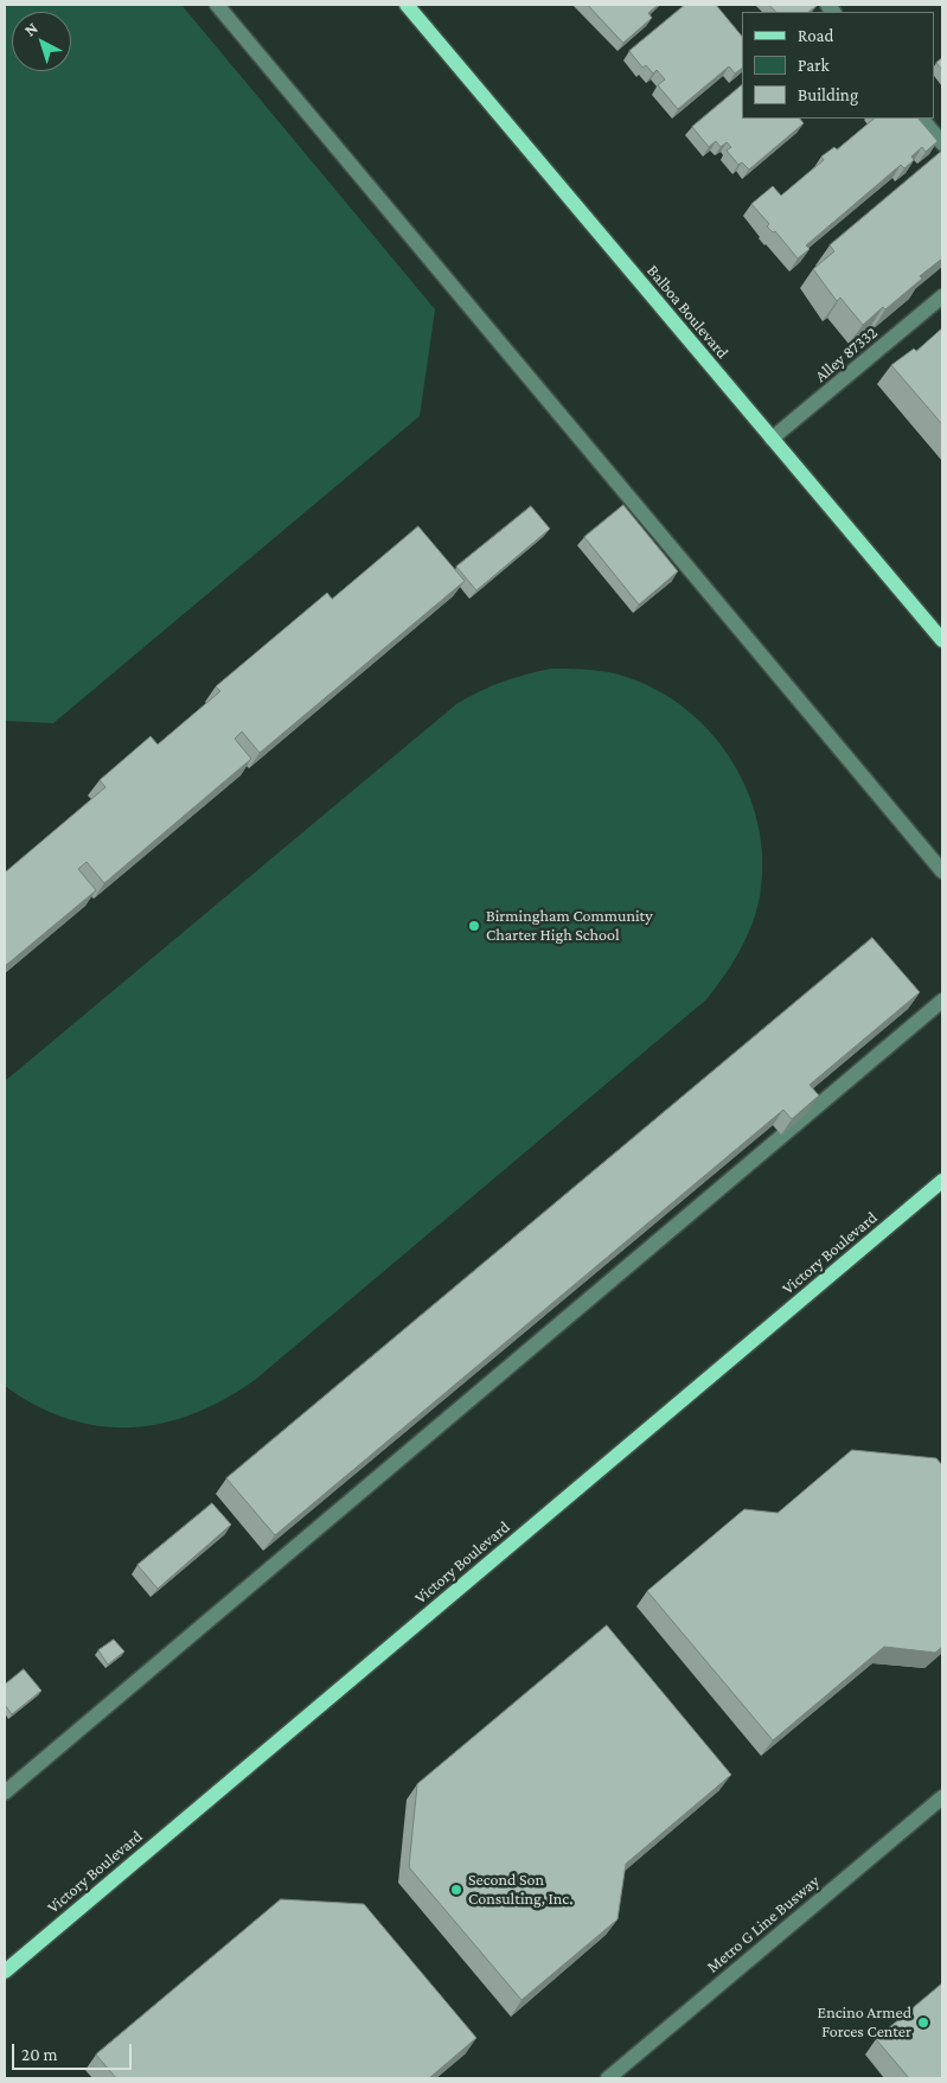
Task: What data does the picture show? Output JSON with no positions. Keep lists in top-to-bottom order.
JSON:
{
  "streets": {
    "main road": ["Balboa Boulevard", "Victory Boulevard"],
    "lane": ["Alley 87332", "Metro G Line Busway"]
  },
  "crossings": [
    ["Balboa Boulevard", "Alley 87332"]
  ],
  "places": ["Birmingham Community Charter High School", "Second Son Consulting, Inc.", "Encino Armed Forces Center"],
  "legend": ["Road", "Park", "Building"],
  "scale_bar": "20 m",
  "north": "top left"
}
